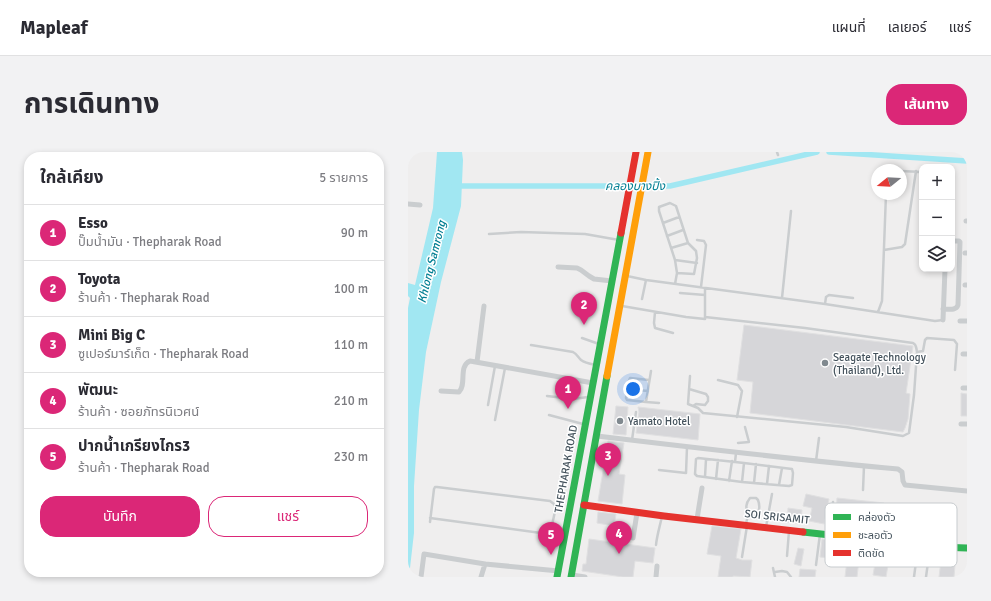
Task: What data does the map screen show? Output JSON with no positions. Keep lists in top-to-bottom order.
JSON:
{
  "streets": {
    "main road": ["THEPHARAK ROAD", "SOI SRISAMIT"]
  },
  "water": ["คลองบางปิ้ง", "Khlong Samrong"],
  "places": ["Seagate Technology (Thailand), Ltd.", "Yamato Hotel"],
  "legend": ["คล่องตัว", "ชะลอตัว", "ติดขัด"],
  "north": "left",
  "page": {
    "header": "Mapleaf",
    "nav": ["แผนที่", "เลเยอร์", "แชร์"],
    "title": "การเดินทาง",
    "buttons": [
      "เส้นทาง",
      ["บันทึก", "แชร์"]
    ],
    "heading": ["ใกล้เคียง", "5 รายการ"],
    "map_buttons": ["+", "−"],
    "list": [
      {
        "mark": "1",
        "name": "Esso",
        "note": "ปั๊มน้ำมัน · Thepharak Road",
        "value": "90 m"
      },
      {
        "mark": "2",
        "name": "Toyota",
        "note": "ร้านค้า · Thepharak Road",
        "value": "100 m"
      },
      {
        "mark": "3",
        "name": "Mini Big C",
        "note": "ซูเปอร์มาร์เก็ต · Thepharak Road",
        "value": "110 m"
      },
      {
        "mark": "4",
        "name": "พัฒนะ",
        "note": "ร้านค้า · ซอยภัทรนิเวศน์",
        "value": "210 m"
      },
      {
        "mark": "5",
        "name": "ปากน้ำเกรียงไกร3",
        "note": "ร้านค้า · Thepharak Road",
        "value": "230 m"
      }
    ],
    "pins": [
      "2",
      "1",
      "3",
      "4",
      "5"
    ]
  }
}
